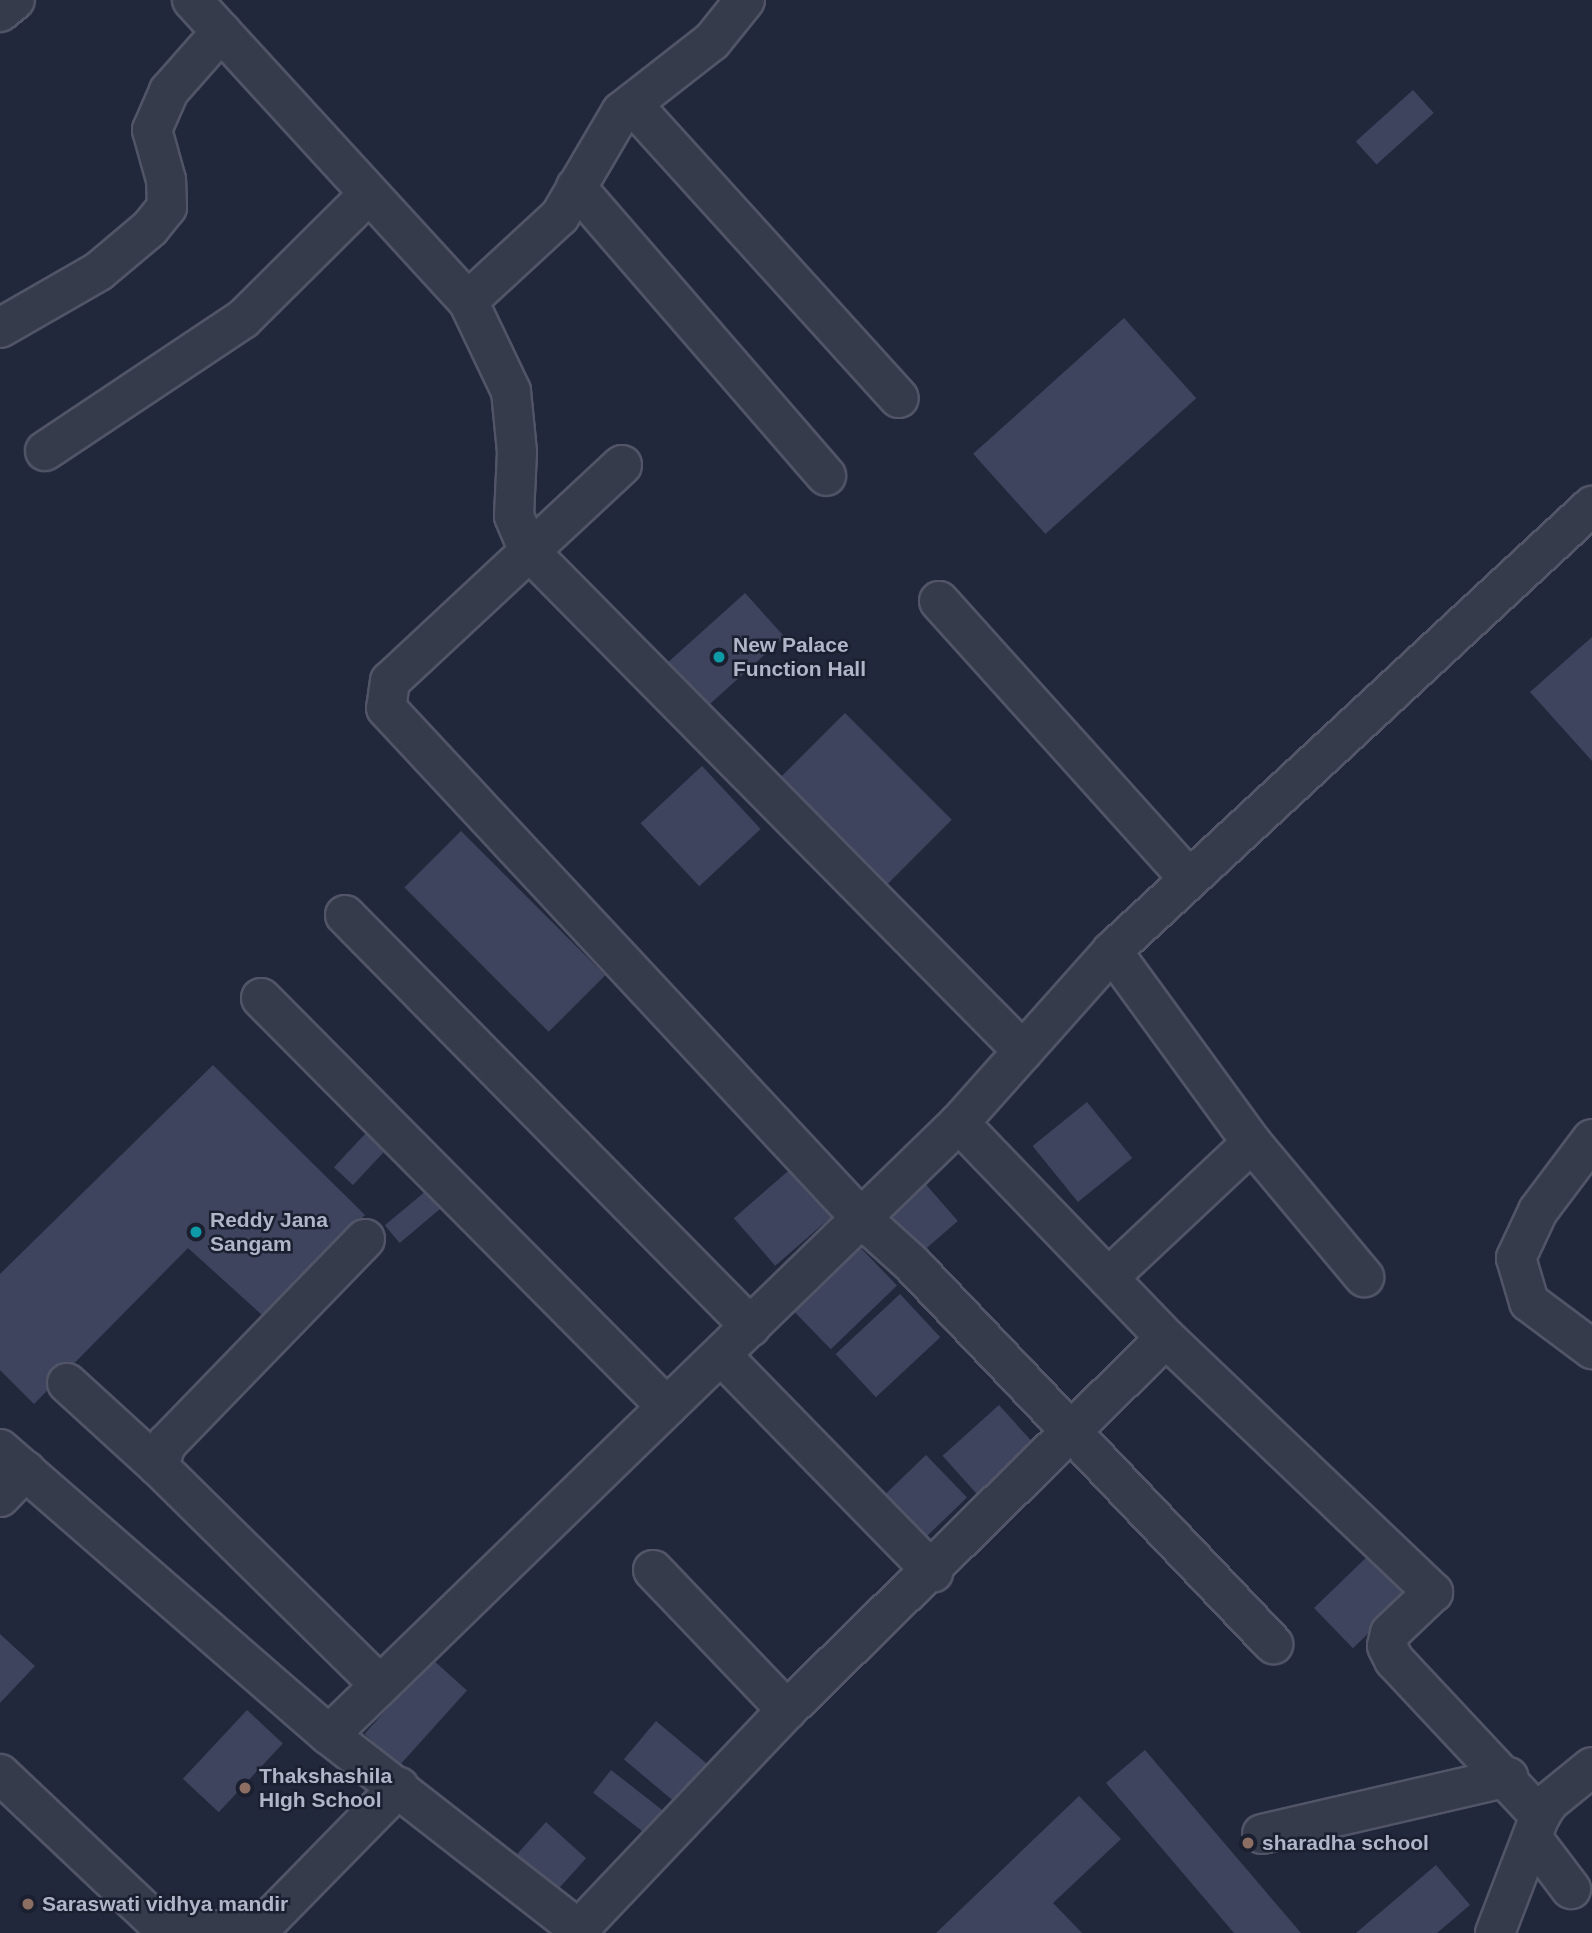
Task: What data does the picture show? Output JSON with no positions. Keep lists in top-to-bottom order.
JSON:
{
  "places": [
    "New Palace Function Hall",
    "Reddy Jana Sangam",
    "Thakshashila HIgh School",
    "sharadha school",
    "Saraswati vidhya mandir"
  ]
}
